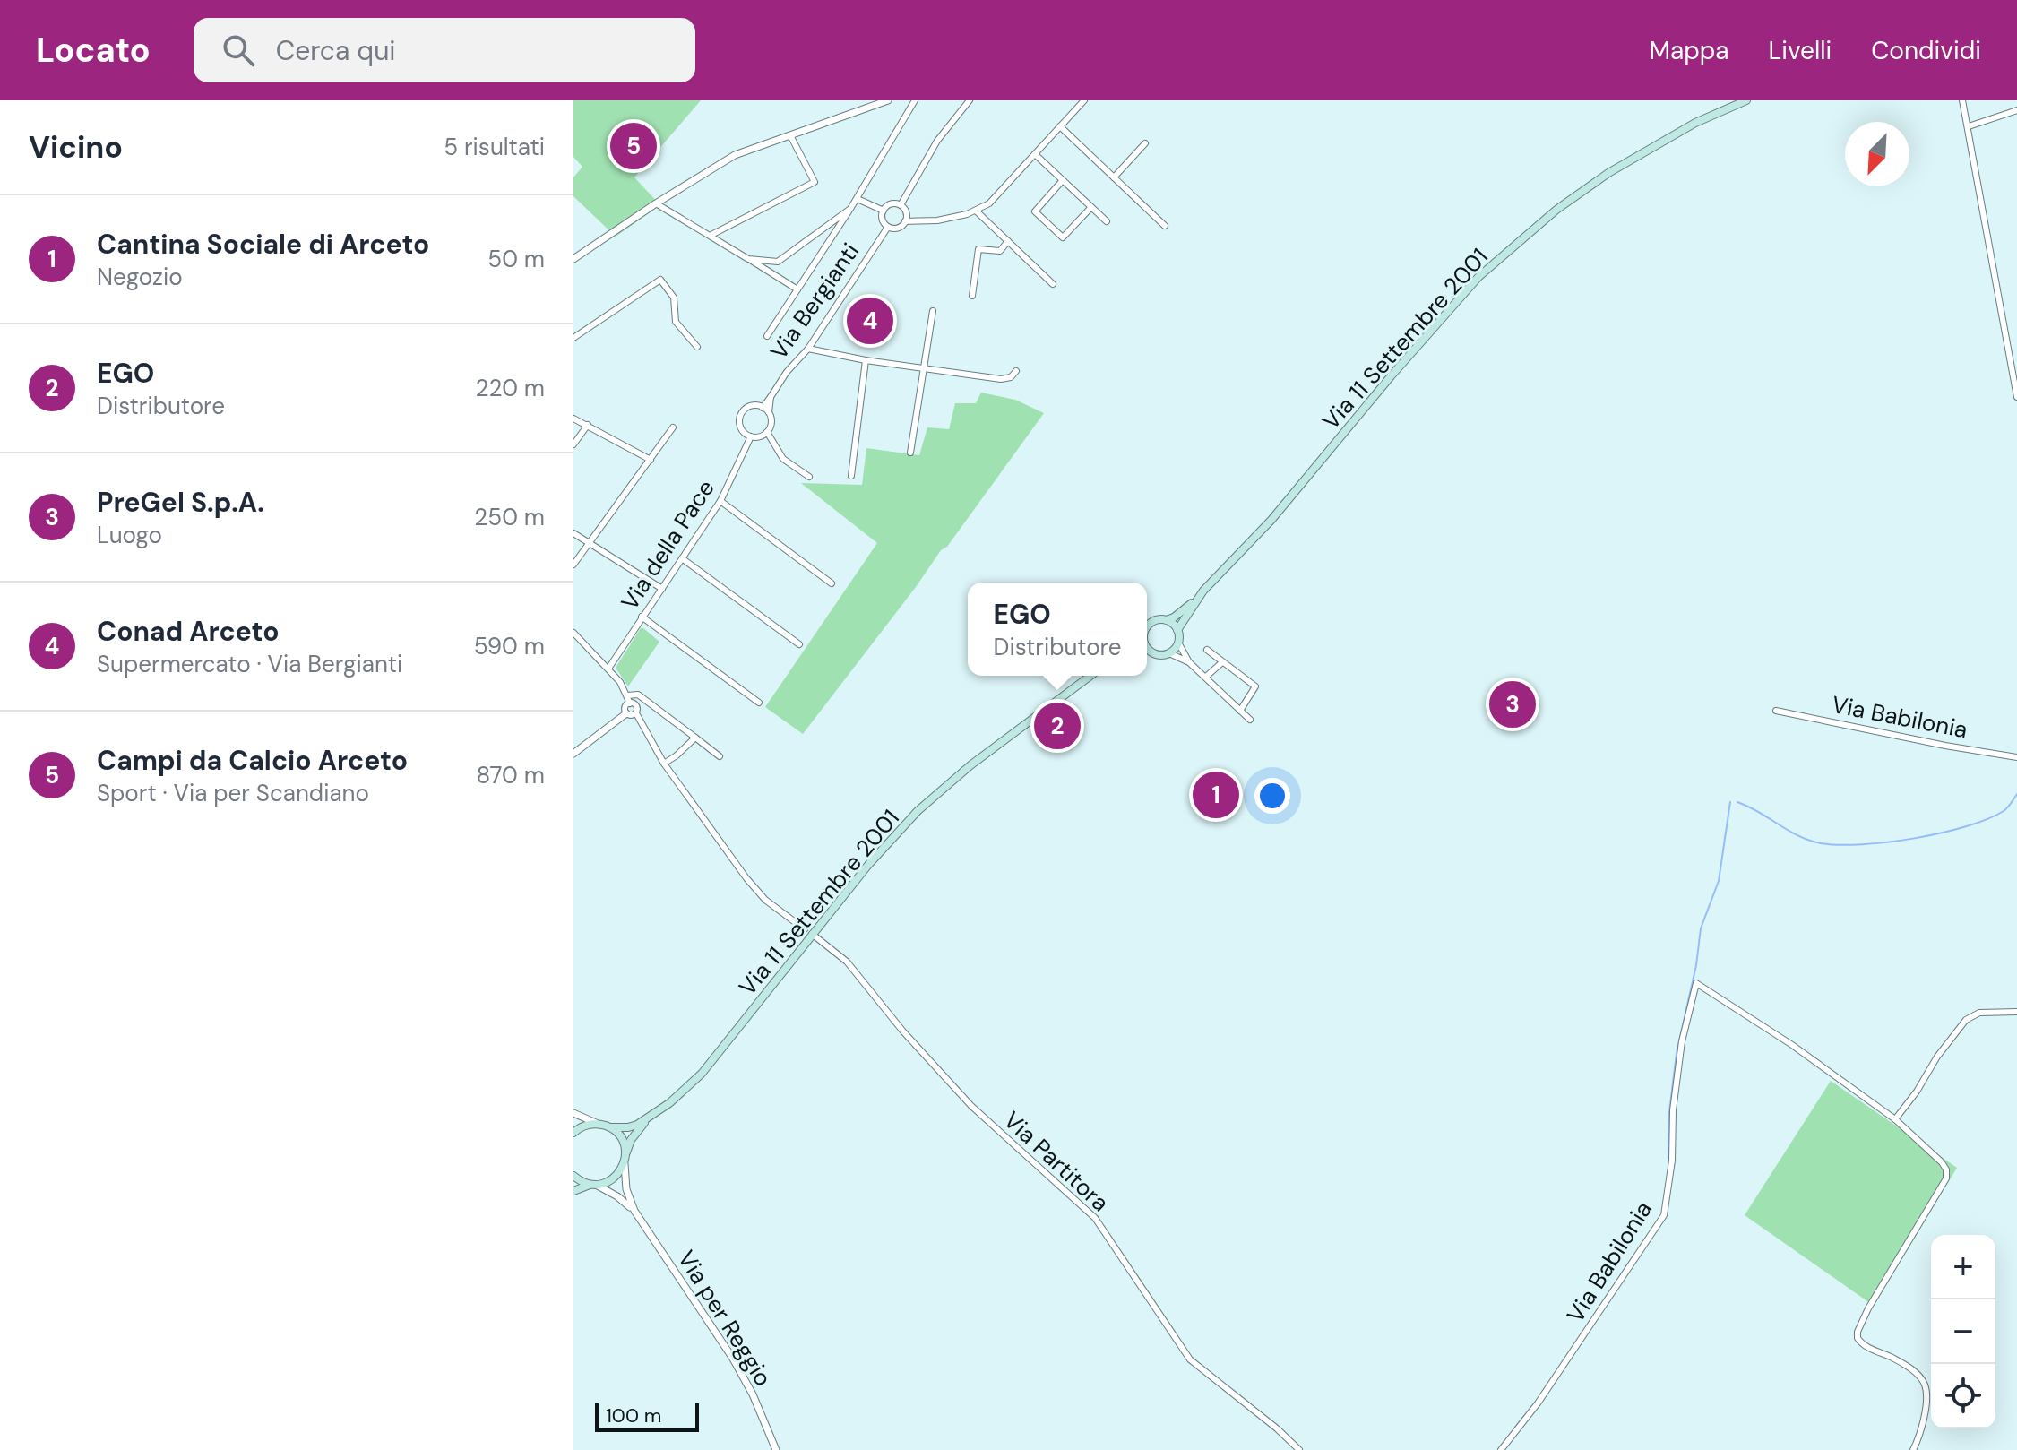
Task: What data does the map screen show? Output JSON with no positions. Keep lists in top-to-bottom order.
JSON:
{
  "streets": {
    "main road": ["Via 11 Settembre 2001"],
    "street": [
      "Via Bergianti",
      "Via della Pace",
      "Via Babilonia",
      "Via Partitora",
      "Via per Reggio"
    ]
  },
  "crossings": [
    ["Via Bergianti", "Via della Pace"],
    ["Via 11 Settembre 2001", "Via Partitora"],
    ["Via 11 Settembre 2001", "Via per Reggio"],
    ["Via della Pace", "Via Partitora"]
  ],
  "scale_bar": "100 m",
  "north": "bottom left",
  "page": {
    "header": "Locato",
    "search": "Cerca qui",
    "nav": ["Mappa", "Livelli", "Condividi"],
    "heading": ["Vicino", "5 risultati"],
    "pins": [
      "5",
      "4",
      "3",
      "2",
      "1"
    ],
    "list": [
      {
        "mark": "1",
        "name": "Cantina Sociale di Arceto",
        "note": "Negozio",
        "value": "50 m"
      },
      {
        "mark": "2",
        "name": "EGO",
        "note": "Distributore",
        "value": "220 m"
      },
      {
        "mark": "3",
        "name": "PreGel S.p.A.",
        "note": "Luogo",
        "value": "250 m"
      },
      {
        "mark": "4",
        "name": "Conad Arceto",
        "note": "Supermercato · Via Bergianti",
        "value": "590 m"
      },
      {
        "mark": "5",
        "name": "Campi da Calcio Arceto",
        "note": "Sport · Via per Scandiano",
        "value": "870 m"
      }
    ],
    "popup": ["EGO", "Distributore"],
    "map_buttons": ["+", "−"],
    "scale": "100 m"
  }
}
